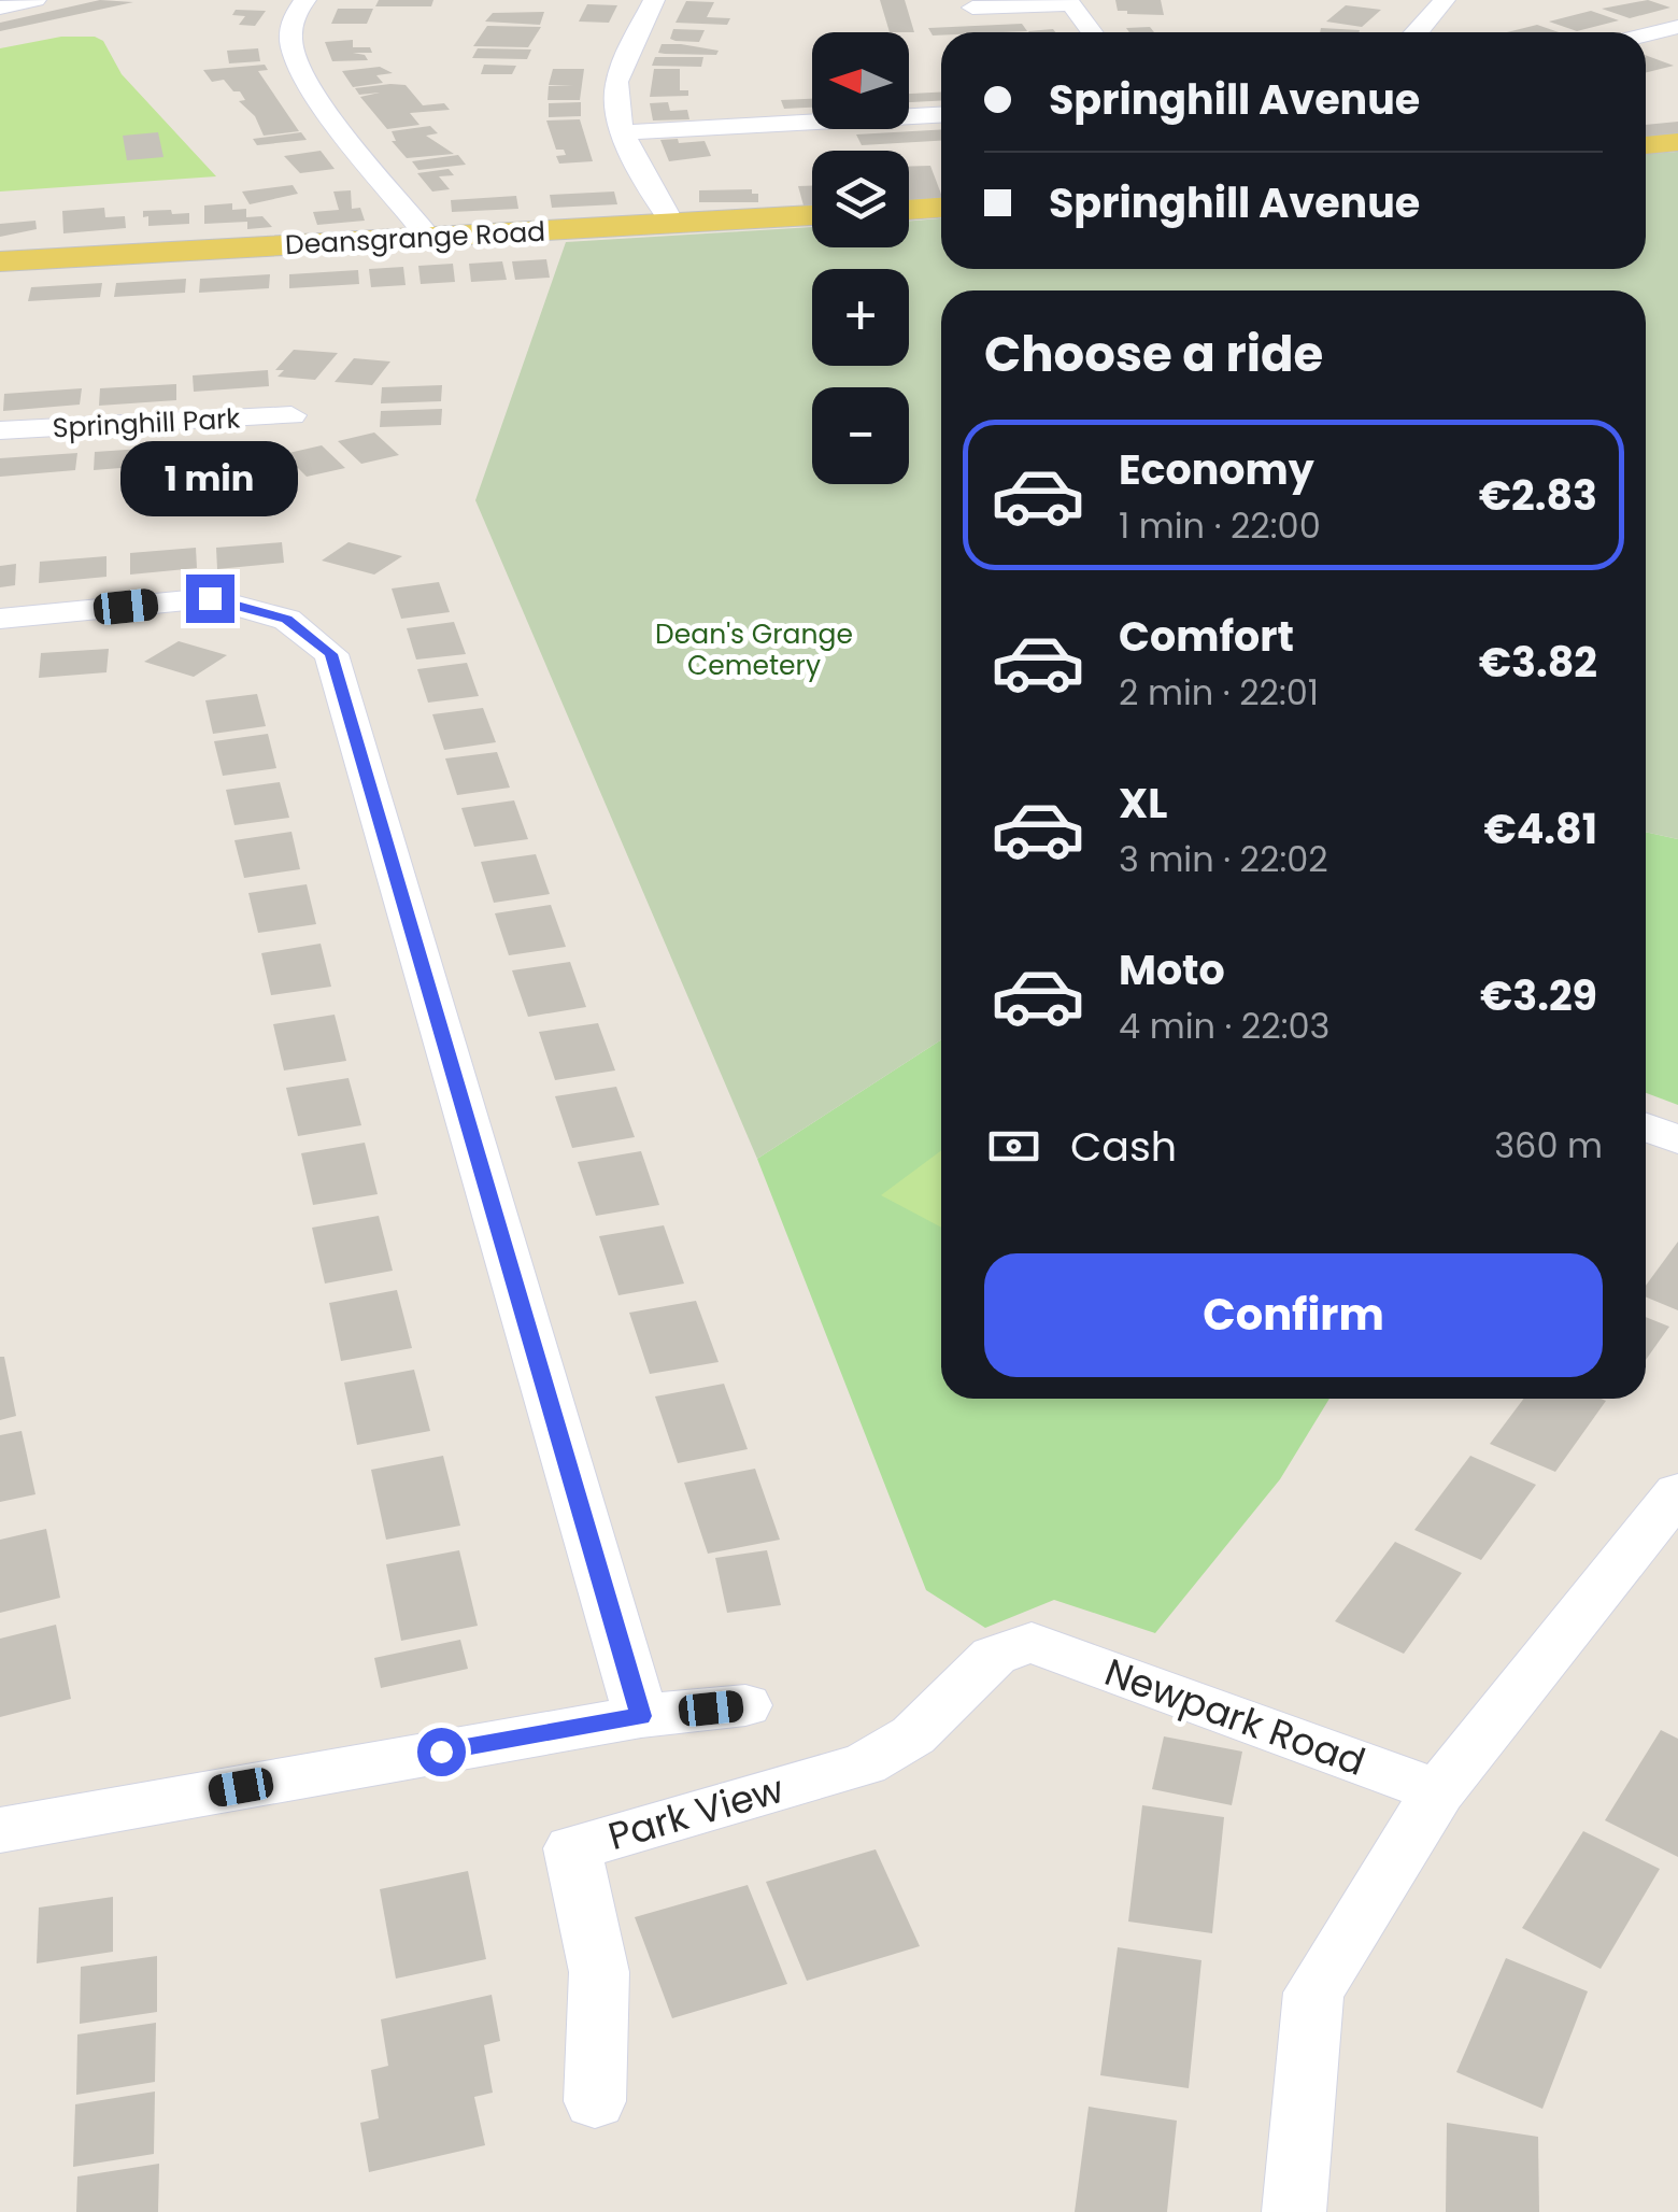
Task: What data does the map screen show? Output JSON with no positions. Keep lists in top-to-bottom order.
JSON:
{
  "streets": {
    "main road": ["Deansgrange Road"],
    "street": ["Springhill Park", "Newpark Road", "Park View"]
  },
  "crossings": [
    ["Newpark Road", "Park View"]
  ],
  "parks": ["Dean's Grange Cemetery"],
  "north": "left",
  "page": {
    "map_buttons": ["+", "−"],
    "banner": ["Springhill Avenue", "Springhill Avenue"],
    "heading": "Choose a ride",
    "list": [
      {
        "name": "Economy",
        "note": "1 min · 22:00",
        "value": "€2.83"
      },
      {
        "name": "Comfort",
        "note": "2 min · 22:01",
        "value": "€3.82"
      },
      {
        "name": "XL",
        "note": "3 min · 22:02",
        "value": "€4.81"
      },
      {
        "name": "Moto",
        "note": "4 min · 22:03",
        "value": "€3.29"
      }
    ],
    "bubble": "1 min",
    "pay": ["Cash", "360 m"],
    "buttons": "Confirm"
  }
}
